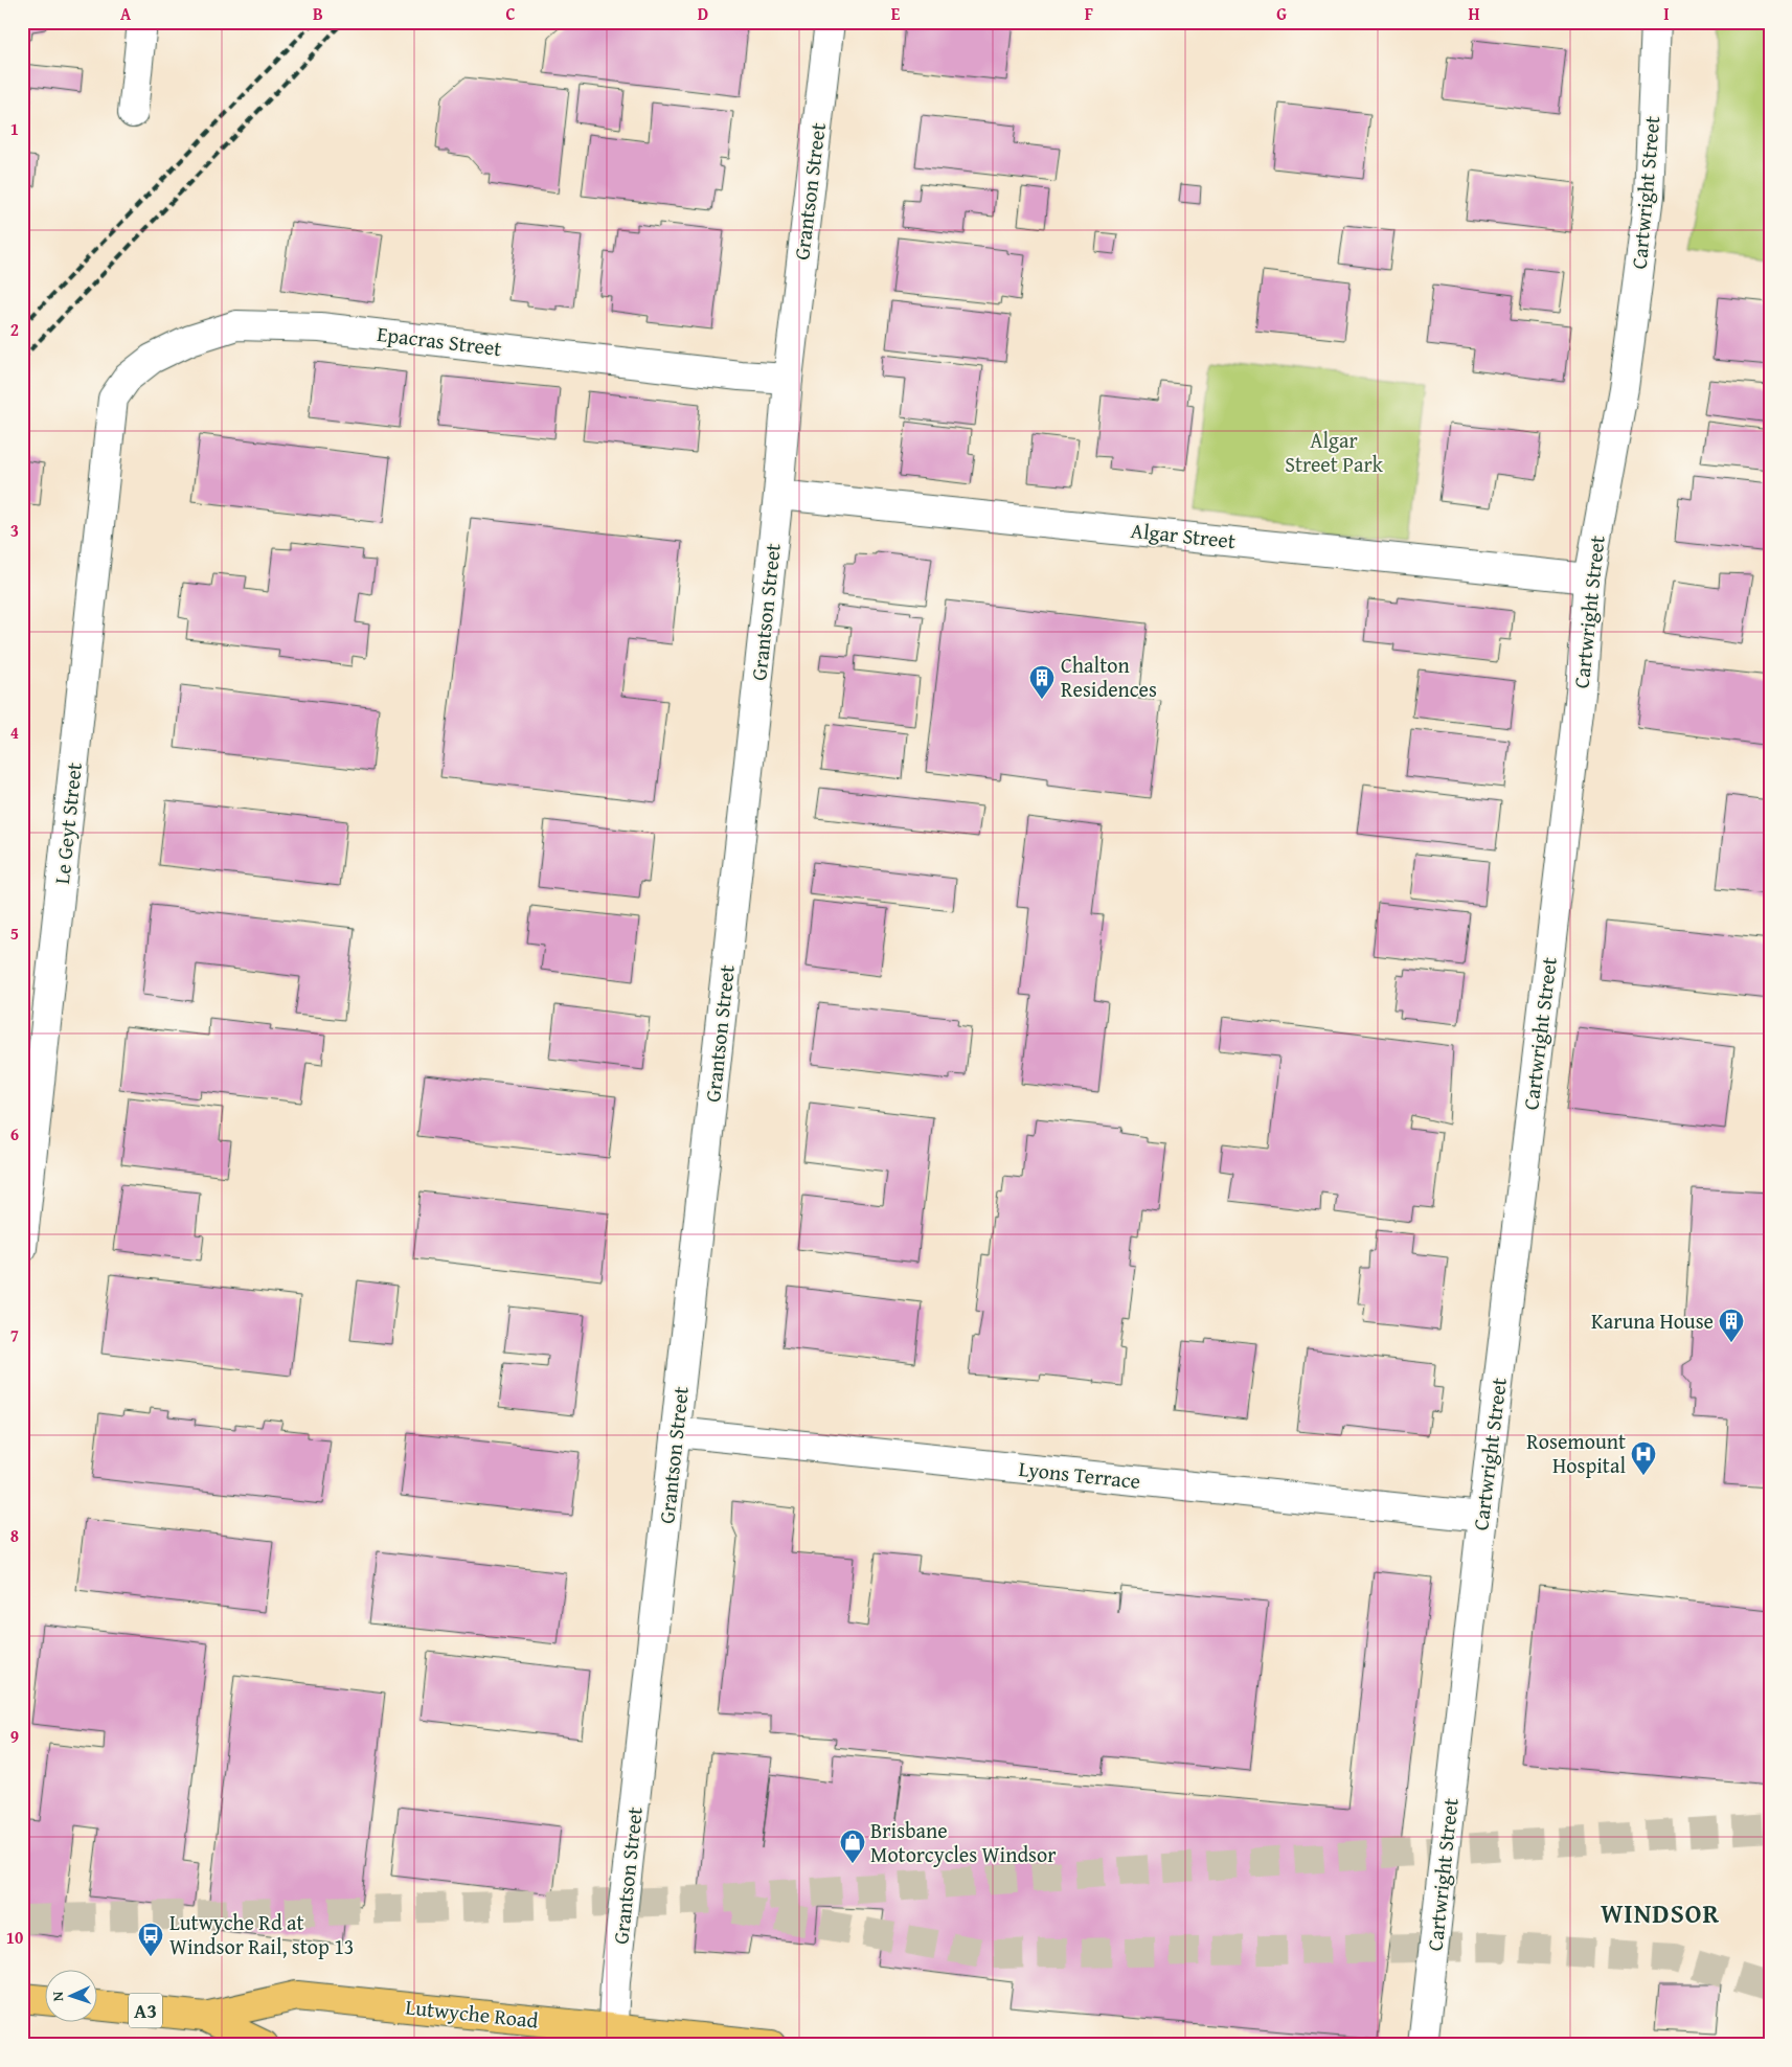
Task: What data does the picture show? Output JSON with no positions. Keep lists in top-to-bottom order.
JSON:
{
  "streets": {
    "highway": ["A3", "Lutwyche Road"],
    "street": [
      "Grantson Street",
      "Cartwright Street",
      "Epacras Street",
      "Algar Street",
      "Le Geyt Street",
      "Lyons Terrace"
    ]
  },
  "crossings": [
    ["Grantson Street", "Epacras Street"],
    ["Grantson Street", "Algar Street"],
    ["Grantson Street", "Lyons Terrace"],
    ["Grantson Street", "Lutwyche Road"],
    ["Cartwright Street", "Algar Street"],
    ["Cartwright Street", "Lyons Terrace"],
    ["Epacras Street", "Le Geyt Street"]
  ],
  "districts": ["WINDSOR"],
  "parks": ["Algar Street Park"],
  "places": {
    "building": ["Chalton Residences", "Karuna House"],
    "hospital": ["Rosemount Hospital"],
    "shop": ["Brisbane Motorcycles Windsor"],
    "bus stop": ["Lutwyche Rd at Windsor Rail, stop 13"]
  },
  "north": "left",
  "grid": {
    "columns": [
      "A",
      "B",
      "C",
      "D",
      "E",
      "F",
      "G",
      "H",
      "I"
    ],
    "rows": [
      "1",
      "2",
      "3",
      "4",
      "5",
      "6",
      "7",
      "8",
      "9",
      "10"
    ]
  }
}
